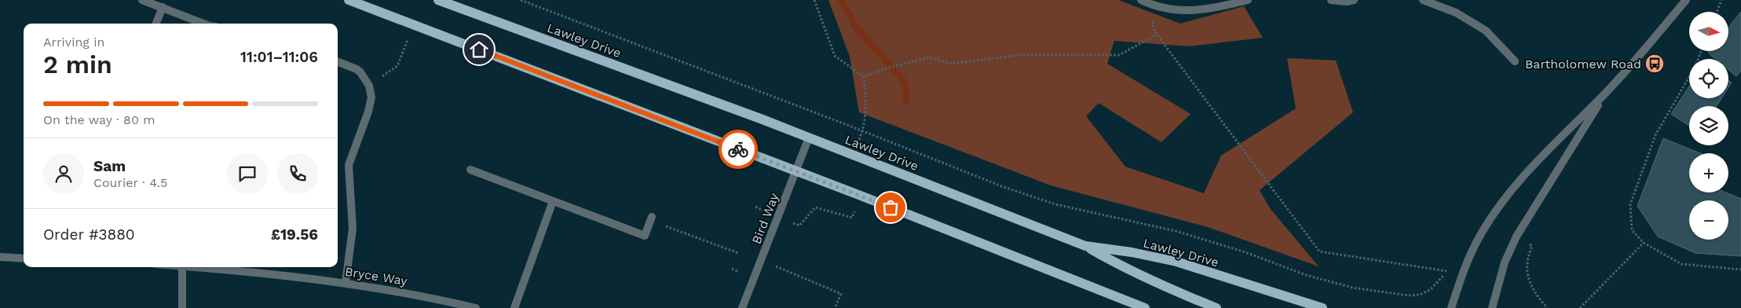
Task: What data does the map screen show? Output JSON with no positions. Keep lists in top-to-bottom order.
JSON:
{
  "streets": {
    "main road": ["Lawley Drive"],
    "street": ["Bird Way", "Bryce Way"]
  },
  "crossings": [
    ["Lawley Drive", "Bird Way"]
  ],
  "places": {
    "bus stop": ["Bartholomew Road"]
  },
  "north": "right",
  "page": {
    "map_buttons": ["+", "−"],
    "heading": ["2 min", "Arriving in", "11:01–11:06"],
    "panel": [
      "Sam",
      "Courier · 4.5",
      "Order #3880",
      "£19.56"
    ],
    "bar": "On the way · 80 m"
  }
}
